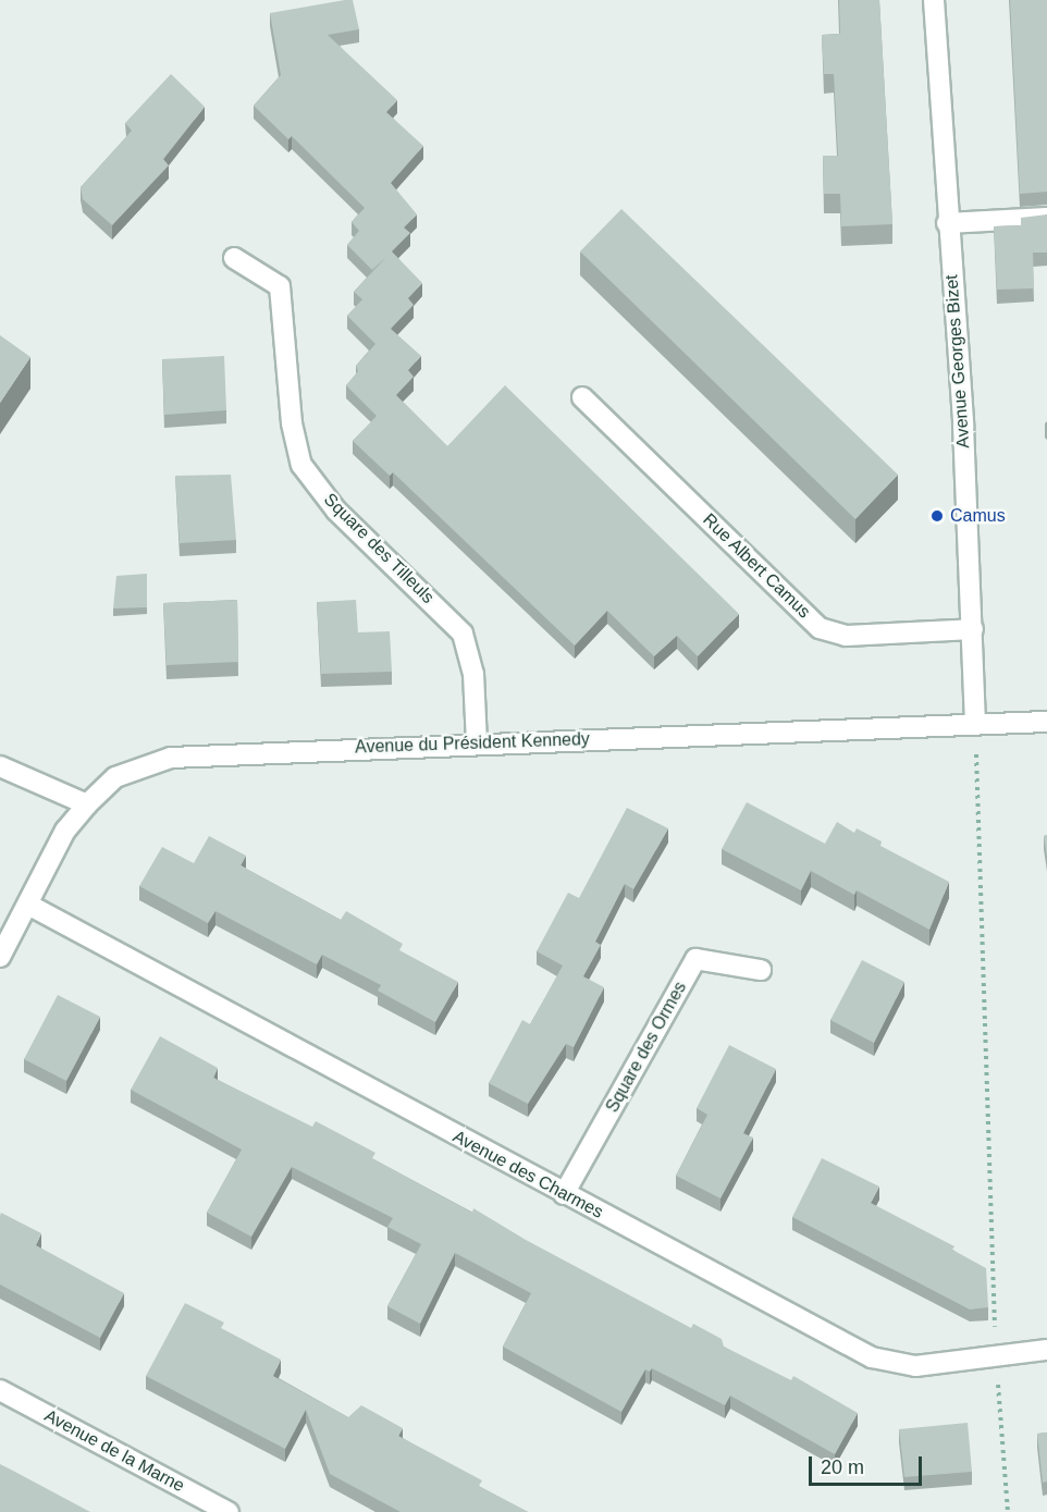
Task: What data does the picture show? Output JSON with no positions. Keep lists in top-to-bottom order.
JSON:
{
  "streets": {
    "street": [
      "Avenue Georges Bizet",
      "Square des Tilleuls",
      "Rue Albert Camus",
      "Avenue du Président Kennedy",
      "Square des Ormes",
      "Avenue des Charmes",
      "Avenue de la Marne"
    ]
  },
  "crossings": [
    ["Avenue Georges Bizet", "Rue Albert Camus"],
    ["Avenue Georges Bizet", "Avenue du Président Kennedy"],
    ["Square des Tilleuls", "Avenue du Président Kennedy"],
    ["Avenue du Président Kennedy", "Avenue des Charmes"],
    ["Square des Ormes", "Avenue des Charmes"]
  ],
  "places": ["Camus"],
  "scale_bar": "20 m"
}
